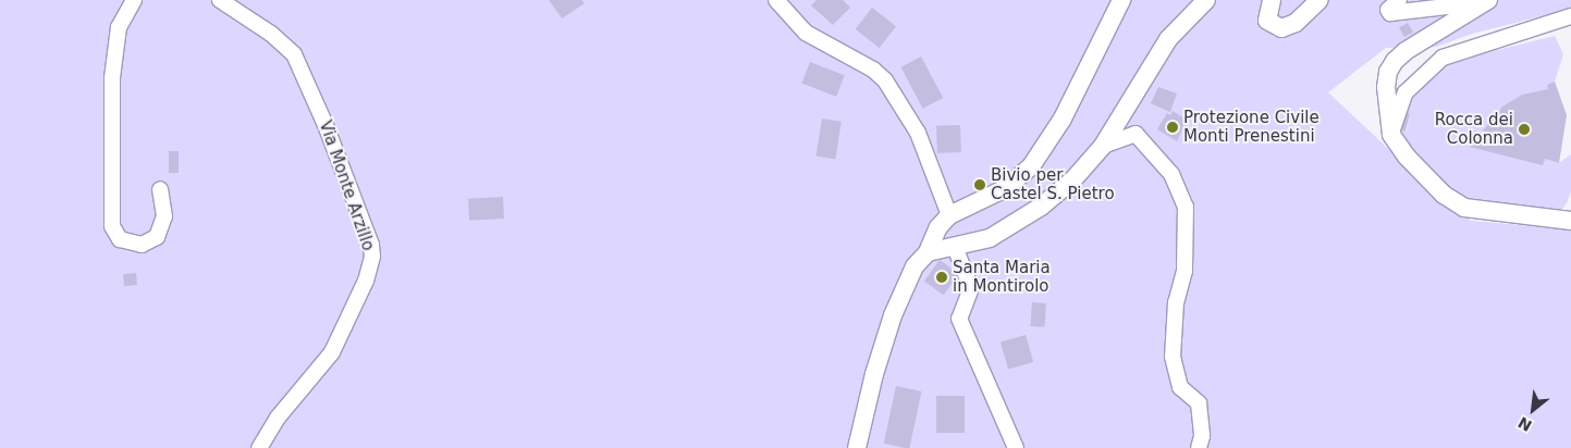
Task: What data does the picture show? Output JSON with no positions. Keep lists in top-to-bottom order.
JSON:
{
  "streets": {
    "street": ["Via Monte Arzillo"]
  },
  "places": [
    "Protezione Civile Monti Prenestini",
    "Rocca dei Colonna",
    "Bivio per Castel S. Pietro",
    "Santa Maria in Montirolo"
  ],
  "north": "bottom left"
}
